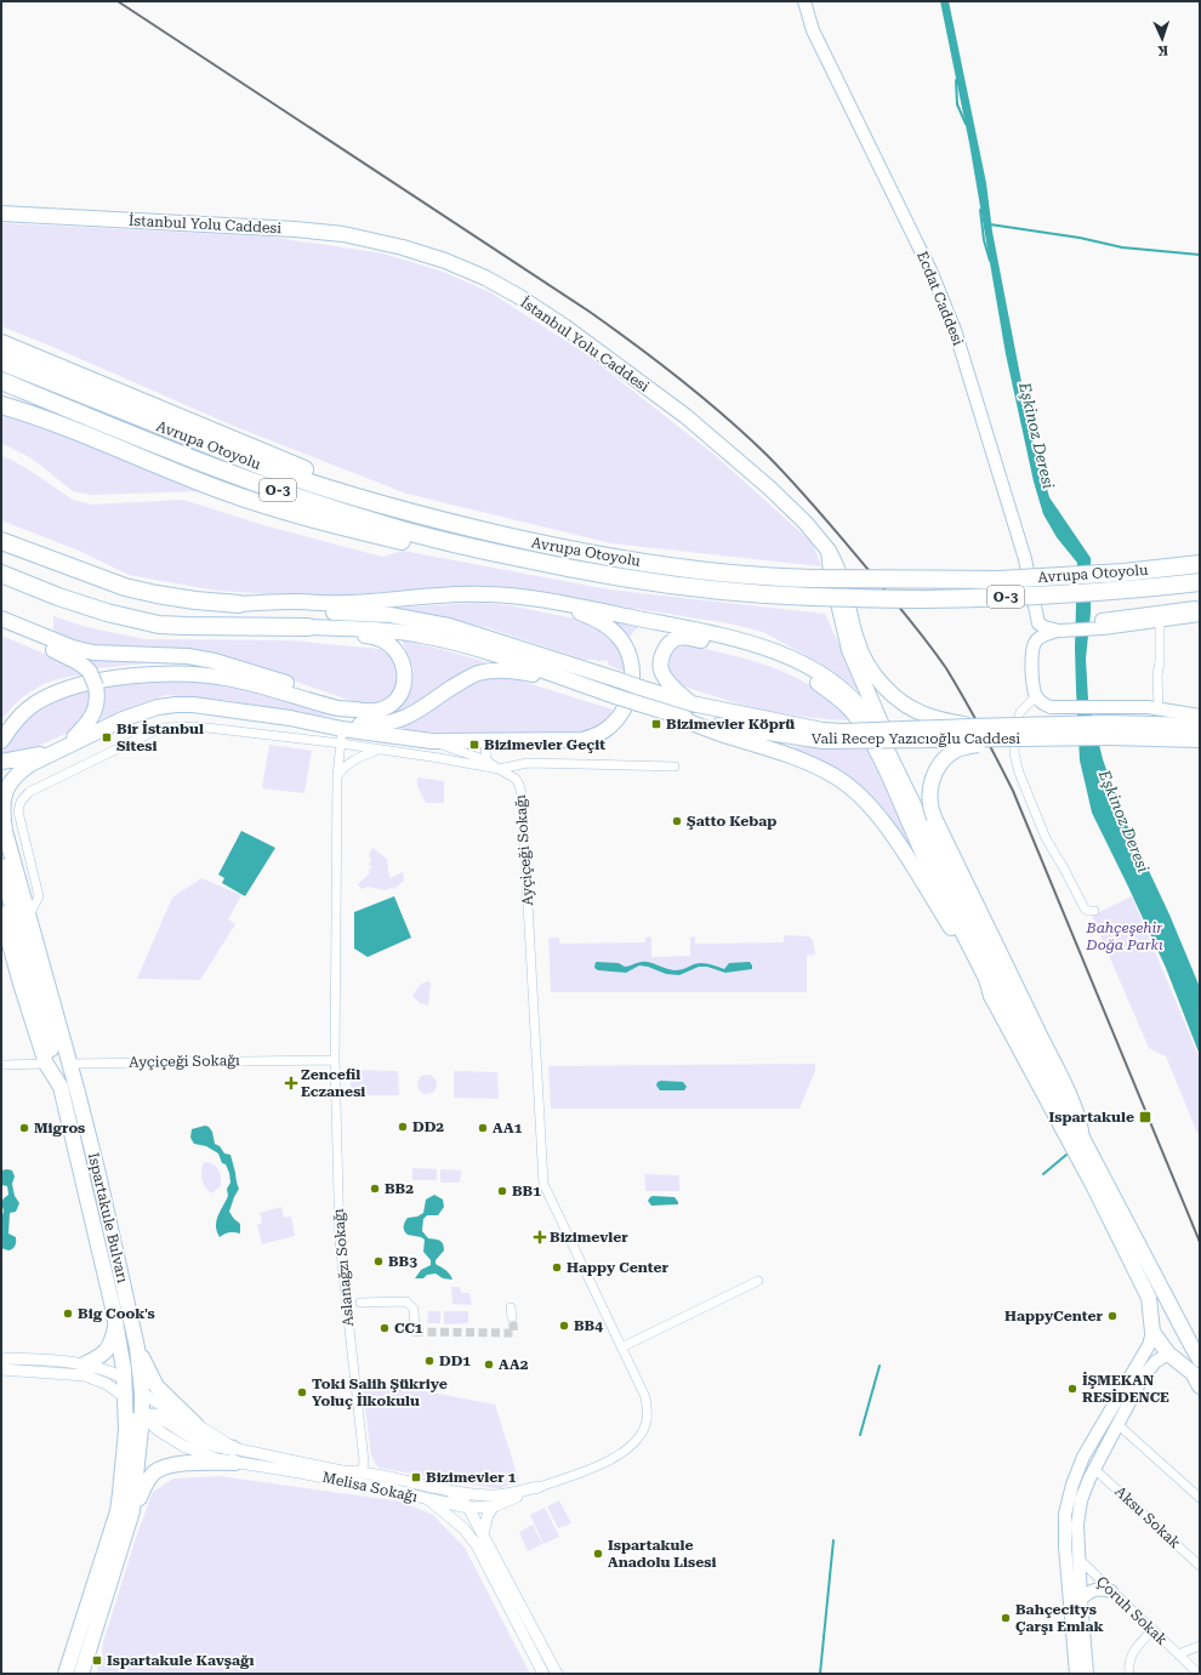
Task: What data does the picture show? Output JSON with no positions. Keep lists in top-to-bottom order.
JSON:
{
  "streets": {
    "highway": ["Avrupa Otoyolu", "O-3"],
    "main road": [
      "İstanbul Yolu Caddesi",
      "Ecdat Caddesi",
      "Vali Recep Yazıcıoğlu Caddesi",
      "Ispartakule Bulvarı"
    ],
    "street": [
      "Ayçiçeği Sokağı",
      "Aslanağzı Sokağı",
      "Melisa Sokağı",
      "Aksu Sokak",
      "Çoruh Sokak"
    ]
  },
  "crossings": [
    ["İstanbul Yolu Caddesi", "Vali Recep Yazıcıoğlu Caddesi"],
    ["Ayçiçeği Sokağı", "Ispartakule Bulvarı"],
    ["Ayçiçeği Sokağı", "Aslanağzı Sokağı"],
    ["Ayçiçeği Sokağı", "Melisa Sokağı"],
    ["Ispartakule Bulvarı", "Melisa Sokağı"],
    ["Aslanağzı Sokağı", "Melisa Sokağı"]
  ],
  "water": ["Eşkinoz Deresi"],
  "parks": ["Bahçeşehir Doğa Parkı"],
  "places": {
    "transit": [
      "Bizimevler Köprü",
      "Bir İstanbul Sitesi",
      "Bizimevler Geçit",
      "Ispartakule",
      "Bizimevler 1",
      "Ispartakule Kavşağı"
    ],
    "other": [
      "Şatto Kebap",
      "DD2",
      "Migros",
      "AA1",
      "BB2",
      "BB1",
      "BB3",
      "Happy Center",
      "Big Cook's",
      "HappyCenter",
      "BB4",
      "CC1",
      "DD1",
      "AA2",
      "İŞMEKAN RESİDENCE",
      "Toki Salih Şükriye Yoluç İlkokulu",
      "Ispartakule Anadolu Lisesi",
      "Bahçecitys Çarşı Emlak"
    ],
    "health": ["Zencefil Eczanesi", "Bizimevler"]
  },
  "north": "bottom"
}
